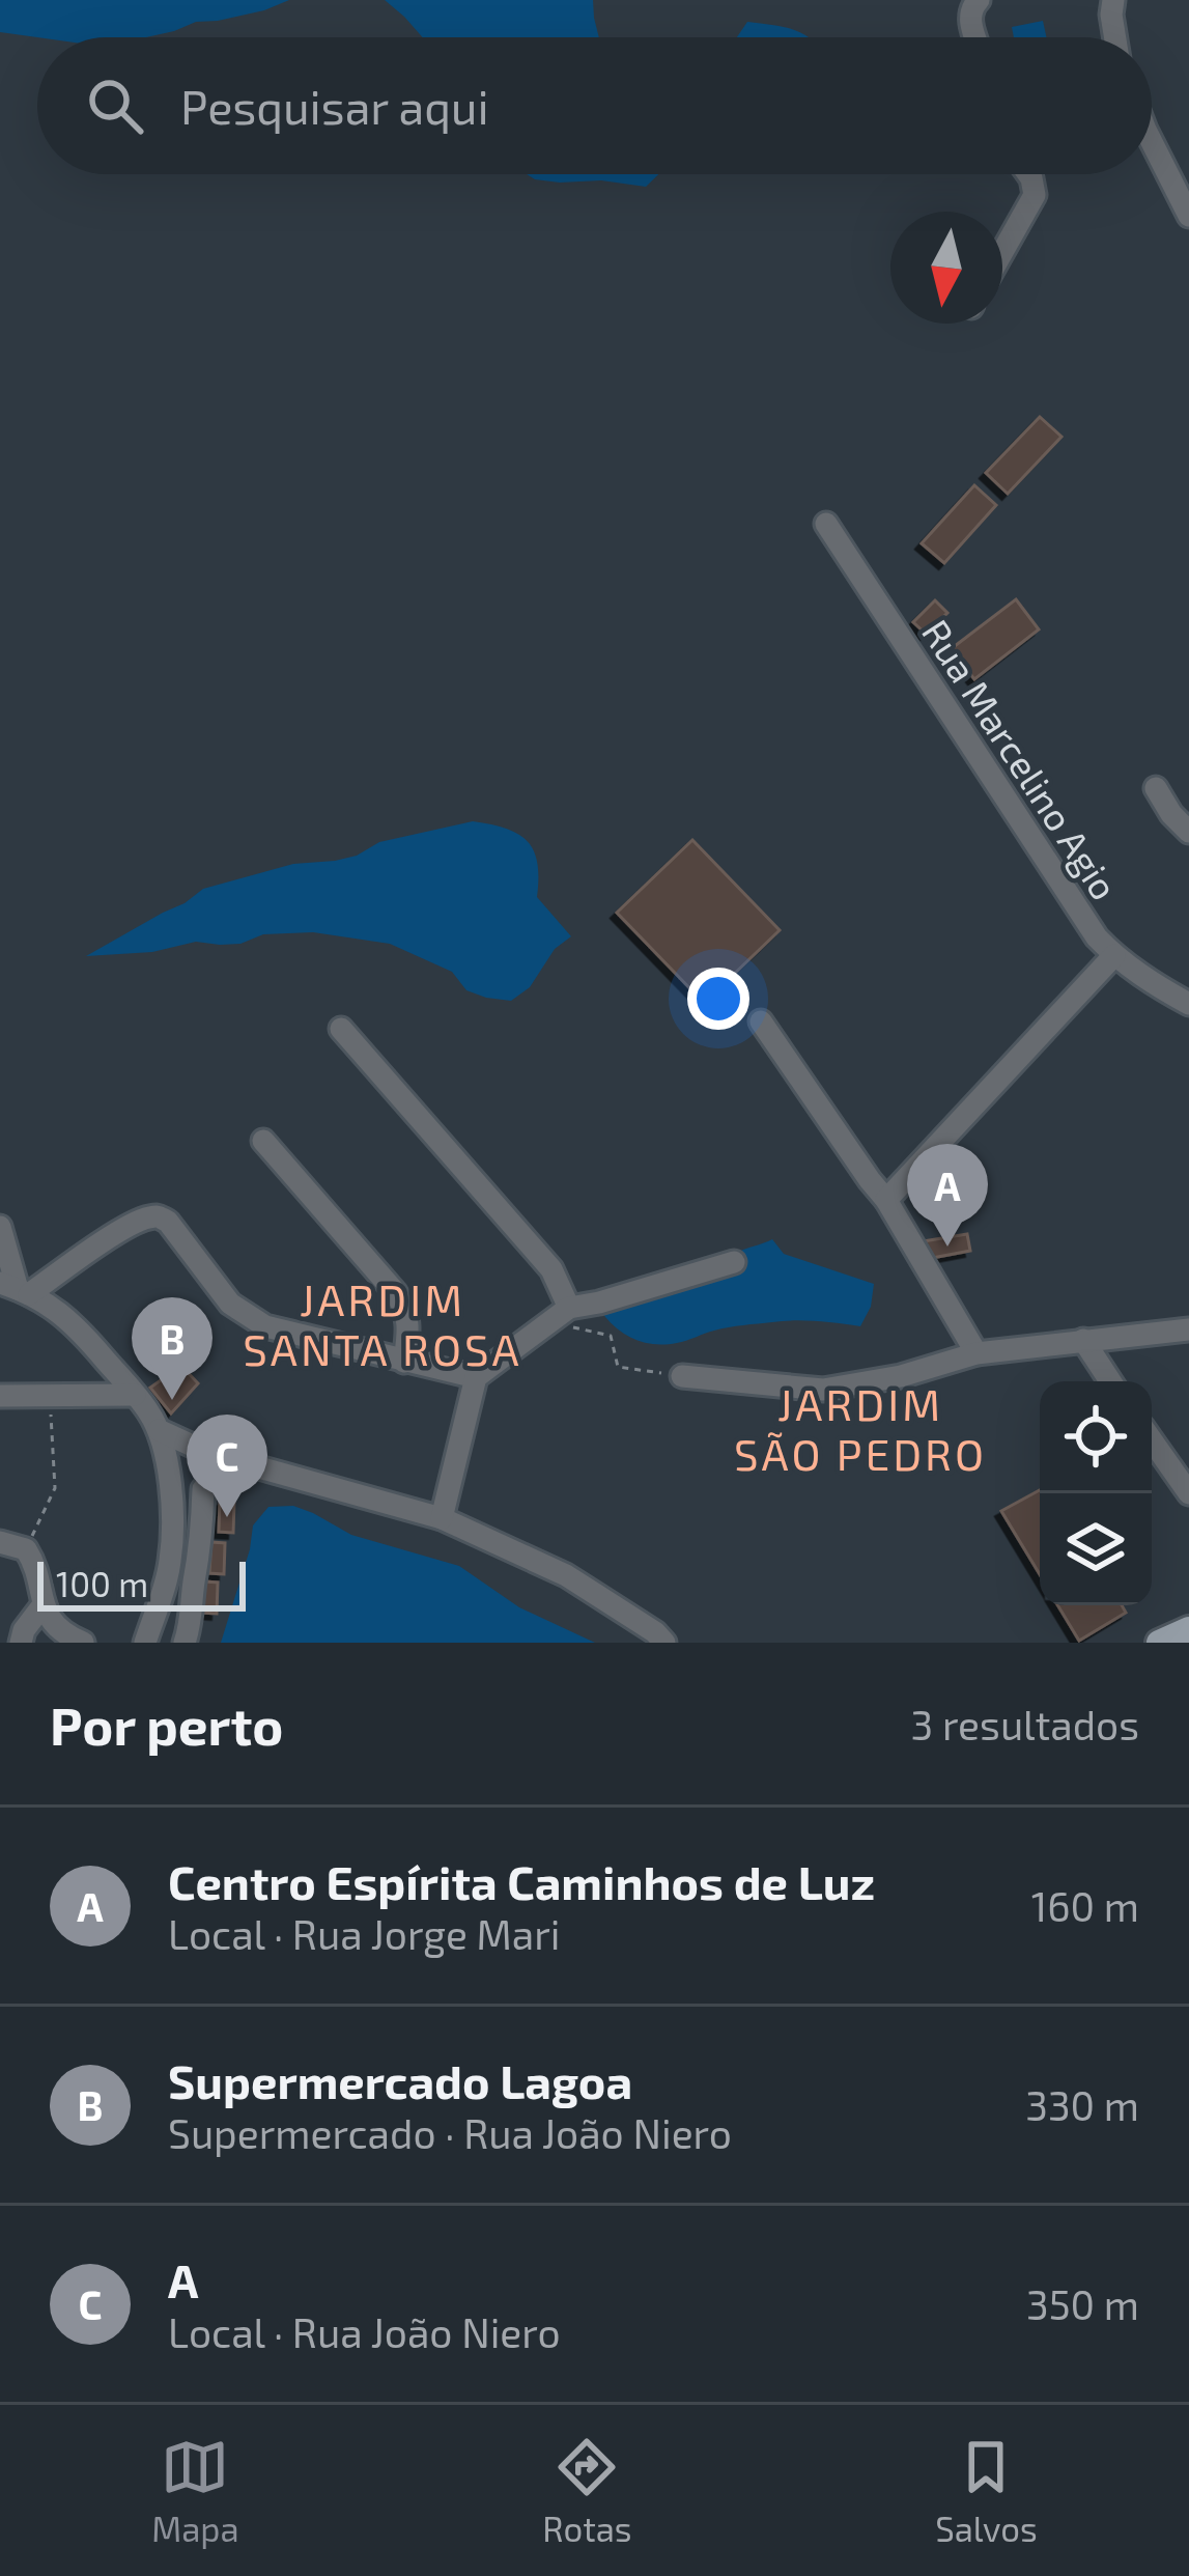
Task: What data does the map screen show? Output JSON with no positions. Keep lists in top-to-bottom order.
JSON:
{
  "streets": {
    "street": ["Rua Marcelino Agio"]
  },
  "districts": ["JARDIM SANTA ROSA", "JARDIM SÃO PEDRO"],
  "scale_bar": "100 m",
  "north": "bottom",
  "page": {
    "search": "Pesquisar aqui",
    "pins": ["A", "B", "C"],
    "scale": "100 m",
    "heading": ["Por perto", "3 resultados"],
    "list": [
      {
        "mark": "A",
        "name": "Centro Espírita Caminhos de Luz",
        "note": "Local · Rua Jorge Mari",
        "value": "160 m"
      },
      {
        "mark": "B",
        "name": "Supermercado Lagoa",
        "note": "Supermercado · Rua João Niero",
        "value": "330 m"
      },
      {
        "mark": "C",
        "name": "A",
        "note": "Local · Rua João Niero",
        "value": "350 m"
      }
    ],
    "nav": ["Mapa", "Rotas", "Salvos"]
  }
}
